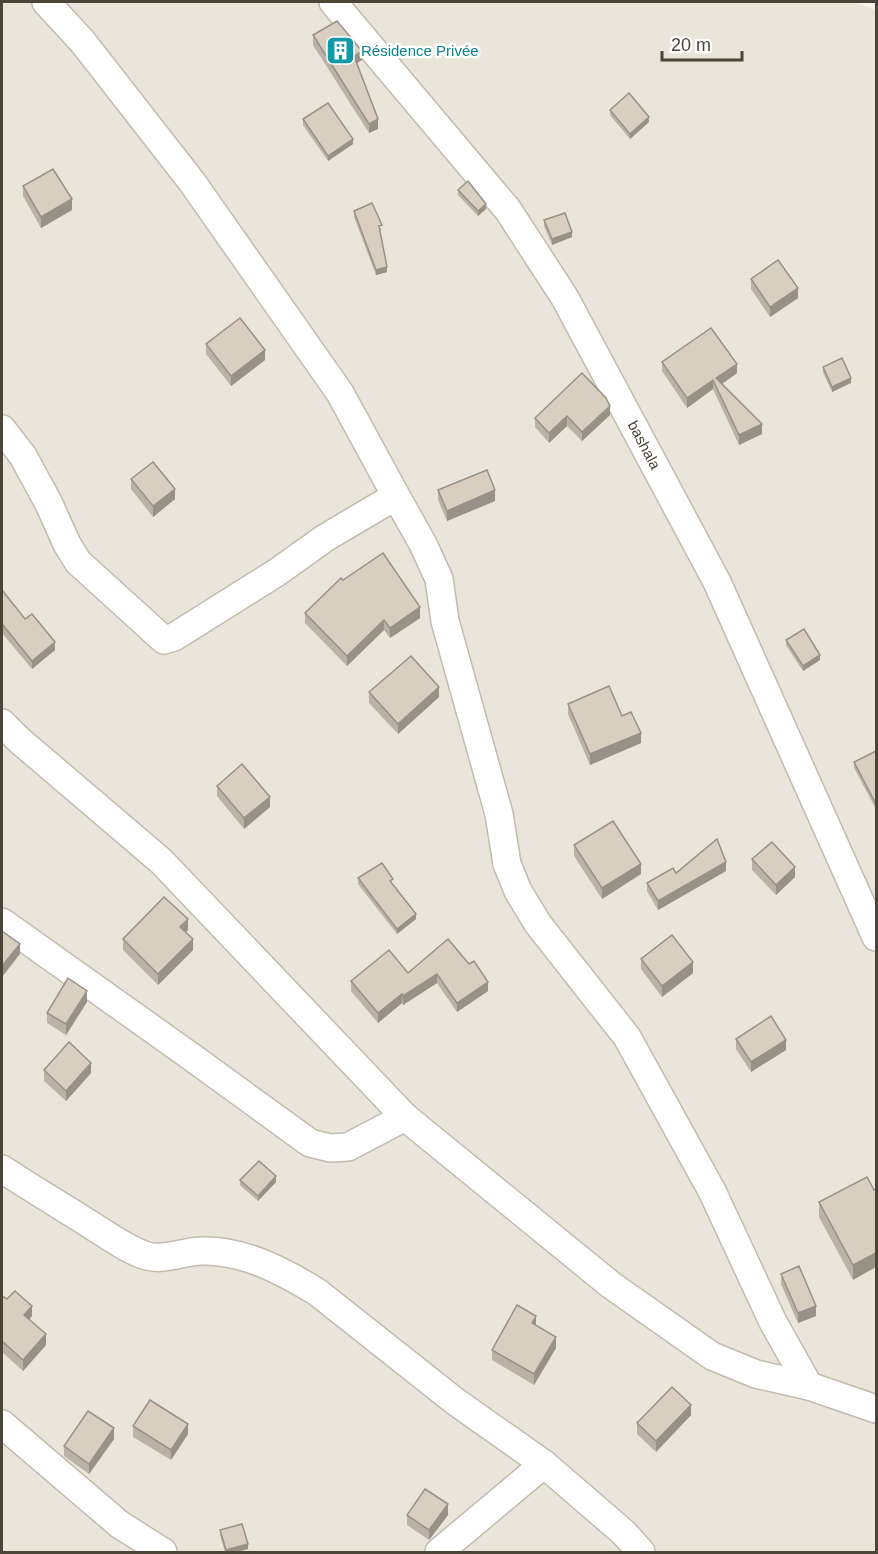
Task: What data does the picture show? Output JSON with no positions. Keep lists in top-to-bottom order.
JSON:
{
  "streets": {
    "street": ["bashala"]
  },
  "places": {
    "building": ["Résidence Privée"]
  },
  "scale_bar": "20 m"
}
